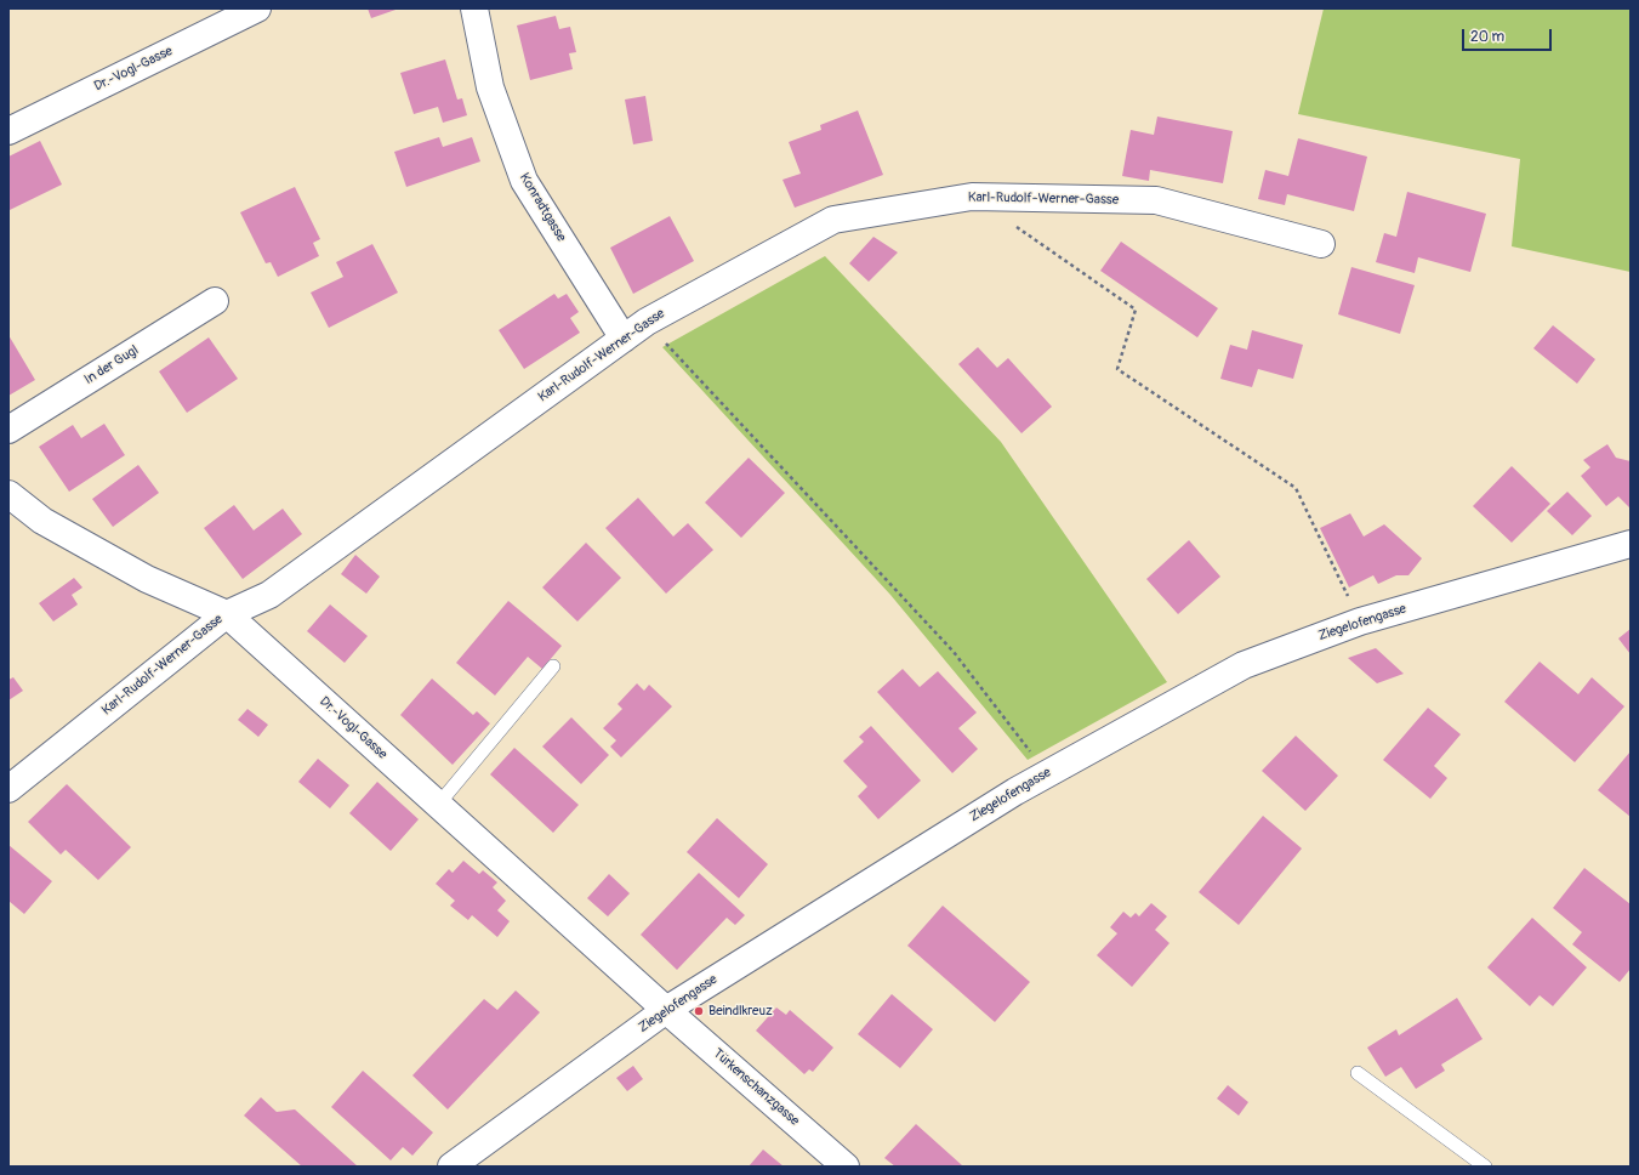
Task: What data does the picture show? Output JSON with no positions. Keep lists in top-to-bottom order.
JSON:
{
  "streets": {
    "street": [
      "Dr.-Vogl-Gasse",
      "Karl-Rudolf-Werner-Gasse",
      "Konradtgasse",
      "In der Gugl",
      "Ziegelofengasse",
      "Türkenschanzgasse"
    ]
  },
  "crossings": [
    ["Dr.-Vogl-Gasse", "Karl-Rudolf-Werner-Gasse"],
    ["Dr.-Vogl-Gasse", "Ziegelofengasse"],
    ["Dr.-Vogl-Gasse", "Türkenschanzgasse"],
    ["Karl-Rudolf-Werner-Gasse", "Konradtgasse"],
    ["Ziegelofengasse", "Türkenschanzgasse"]
  ],
  "places": ["Beindlkreuz"],
  "scale_bar": "20 m"
}
